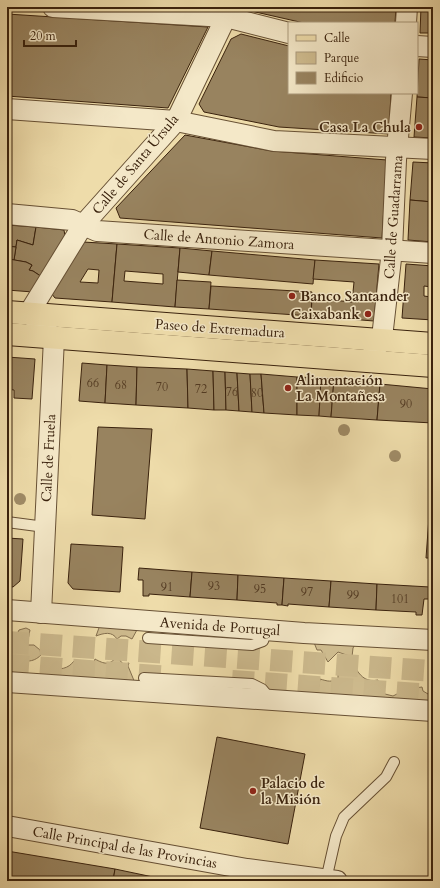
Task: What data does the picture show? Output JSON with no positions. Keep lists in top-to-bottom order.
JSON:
{
  "streets": {
    "main road": ["Paseo de Extremadura"],
    "street": [
      "Calle de Santa Úrsula",
      "Calle de Guadarrama",
      "Calle de Antonio Zamora",
      "Calle de Fruela",
      "Avenida de Portugal",
      "Calle Principal de las Provincias"
    ]
  },
  "crossings": [
    ["Calle de Santa Úrsula", "Calle de Antonio Zamora"],
    ["Calle de Santa Úrsula", "Paseo de Extremadura"],
    ["Calle de Guadarrama", "Calle de Antonio Zamora"],
    ["Calle de Guadarrama", "Paseo de Extremadura"],
    ["Paseo de Extremadura", "Calle de Fruela"],
    ["Calle de Fruela", "Avenida de Portugal"]
  ],
  "places": [
    "Casa La Chula",
    "Banco Santander",
    "Caixabank",
    "Alimentación La Montañesa",
    "Palacio de la Misión"
  ],
  "house_numbers": [
    "66",
    "68",
    "70",
    "72",
    "76",
    "80",
    "90",
    "93",
    "91",
    "95",
    "97",
    "99",
    "101"
  ],
  "legend": ["Calle", "Parque", "Edificio"],
  "scale_bar": "20 m"
}
